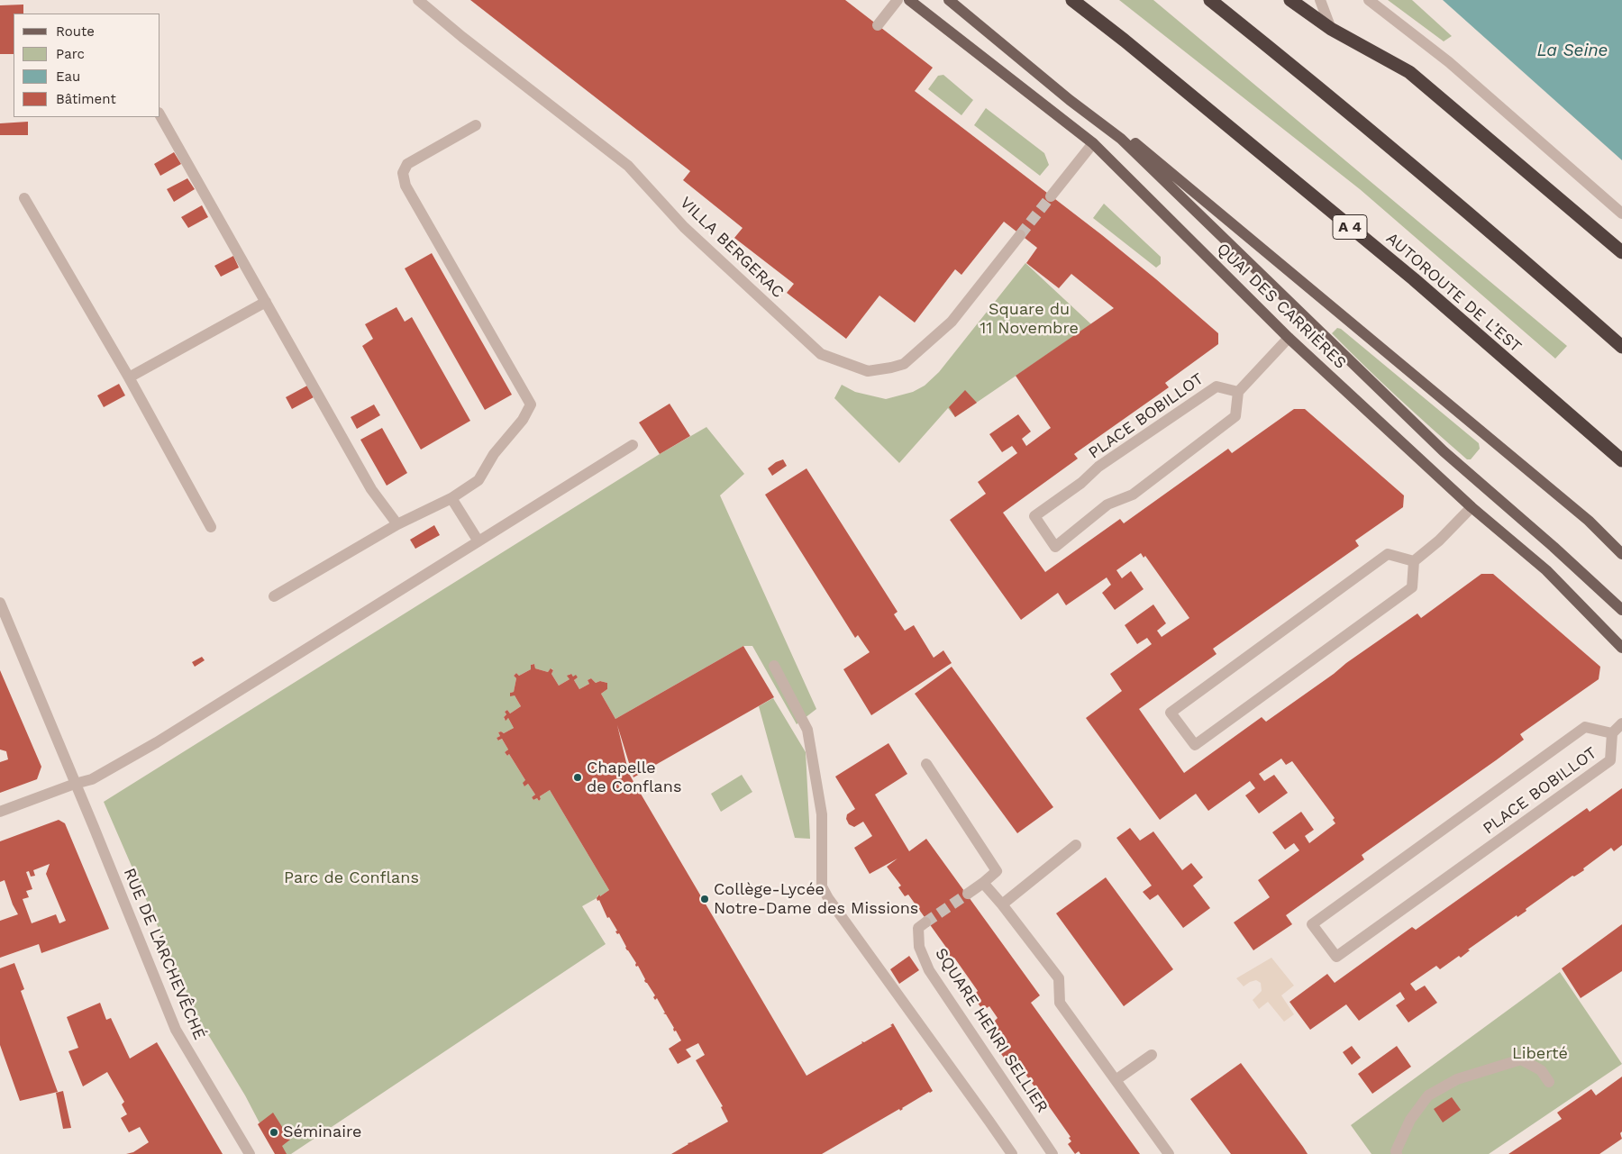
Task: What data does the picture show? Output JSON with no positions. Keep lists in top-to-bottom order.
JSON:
{
  "streets": {
    "highway": ["A 4", "AUTOROUTE DE L’EST"],
    "main road": ["QUAI DES CARRIÈRES"],
    "street": [
      "VILLA BERGERAC",
      "PLACE BOBILLOT",
      "RUE DE L'ARCHEVÊCHÉ",
      "SQUARE HENRI SELLIER"
    ]
  },
  "water": ["La Seine"],
  "parks": ["Square du 11 Novembre", "Parc de Conflans", "Liberté"],
  "places": ["Chapelle de Conflans", "Collège-Lycée Notre-Dame des Missions", "Séminaire"],
  "legend": [
    "Route",
    "Parc",
    "Eau",
    "Bâtiment"
  ]
}
